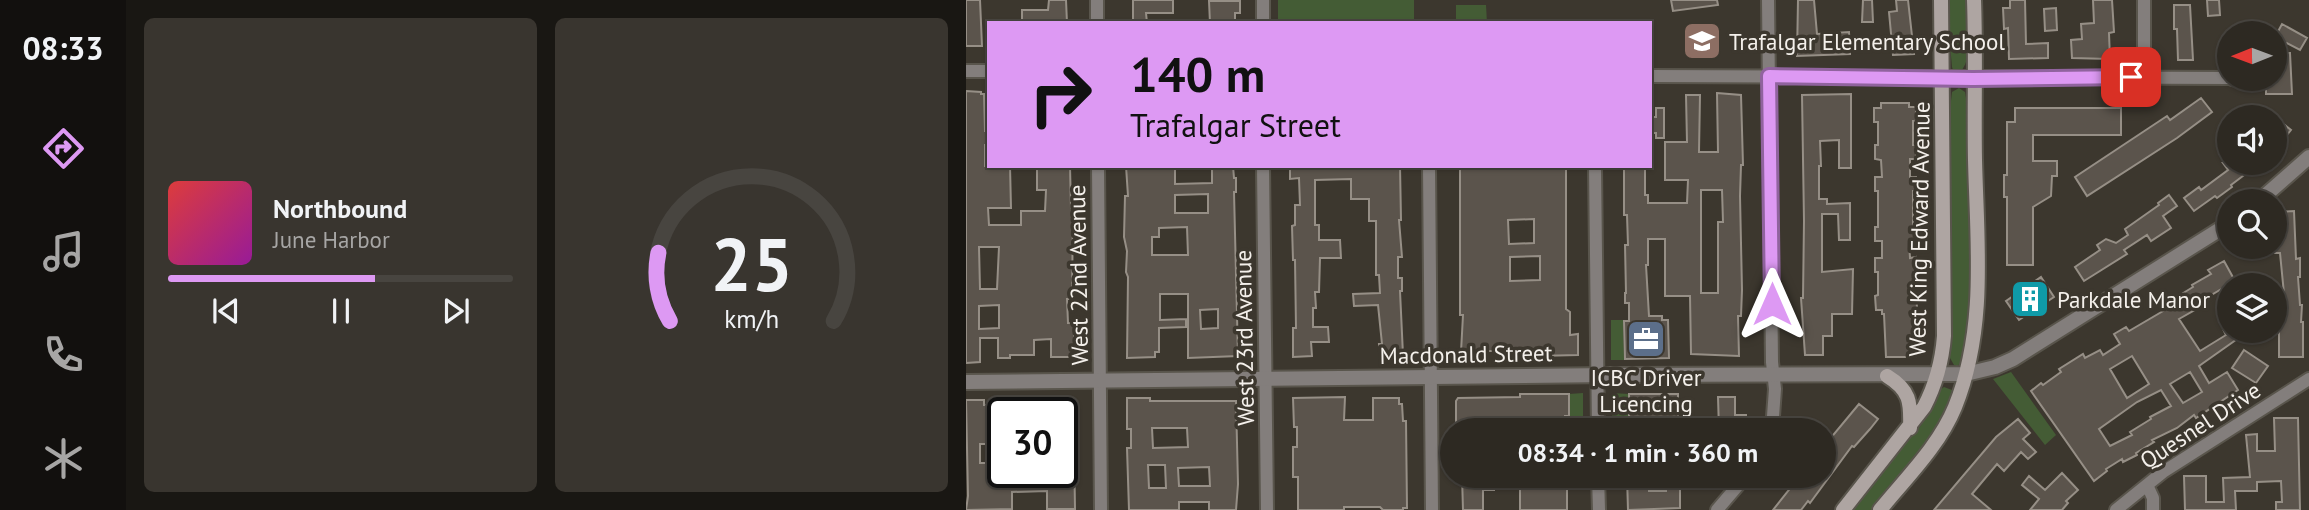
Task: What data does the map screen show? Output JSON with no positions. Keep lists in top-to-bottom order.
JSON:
{
  "streets": {
    "main road": ["West King Edward Avenue"],
    "street": [
      "West 22nd Avenue",
      "West 23rd Avenue",
      "Macdonald Street",
      "Quesnel Drive"
    ]
  },
  "crossings": [
    ["West King Edward Avenue", "Macdonald Street"],
    ["West 22nd Avenue", "Macdonald Street"],
    ["West 23rd Avenue", "Macdonald Street"]
  ],
  "places": {
    "school or university": ["Trafalgar Elementary School"],
    "building": ["Parkdale Manor"],
    "office": ["ICBC Driver Licencing"]
  },
  "north": "left",
  "page": {
    "tabs": "08:33",
    "turn": ["140 m", "Trafalgar Street"],
    "song": ["Northbound", "June Harbor"],
    "limit": "30",
    "trip": "08:34 · 1 min · 360 m",
    "gauge": ["25", "km/h"]
  }
}
